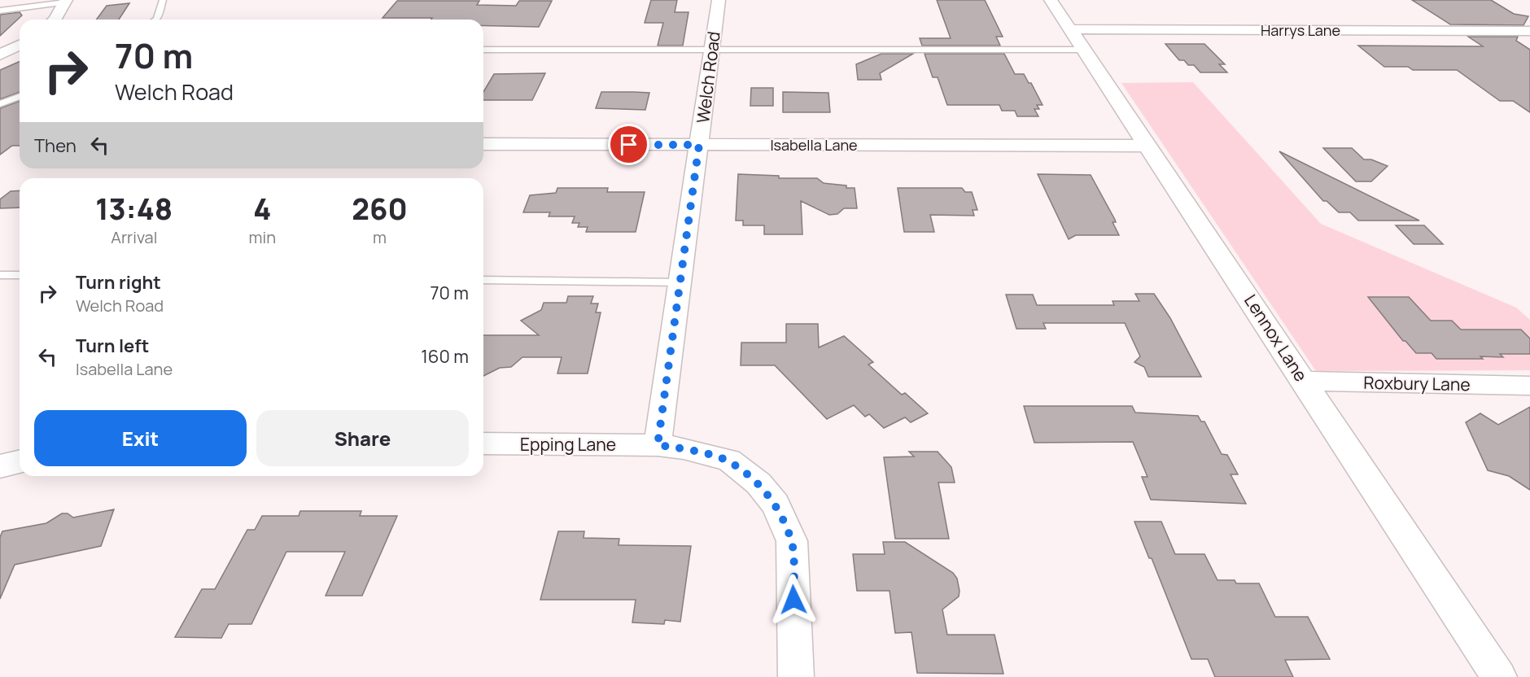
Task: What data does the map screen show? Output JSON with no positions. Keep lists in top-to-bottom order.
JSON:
{
  "streets": {
    "street": [
      "Harrys Lane",
      "Welch Road",
      "Isabella Lane",
      "Lennox Lane",
      "Roxbury Lane",
      "Epping Lane"
    ]
  },
  "crossings": [
    ["Harrys Lane", "Lennox Lane"],
    ["Welch Road", "Isabella Lane"],
    ["Welch Road", "Epping Lane"],
    ["Isabella Lane", "Lennox Lane"],
    ["Lennox Lane", "Roxbury Lane"]
  ],
  "page": {
    "turn": ["70 m", "Welch Road"],
    "then": "Then",
    "eta": [
      "13:48",
      "Arrival",
      "4",
      "min",
      "260",
      "m"
    ],
    "list": [
      {
        "name": "Turn right",
        "note": "Welch Road",
        "value": "70 m"
      },
      {
        "name": "Turn left",
        "note": "Isabella Lane",
        "value": "160 m"
      }
    ],
    "buttons": ["Exit", "Share"]
  }
}
